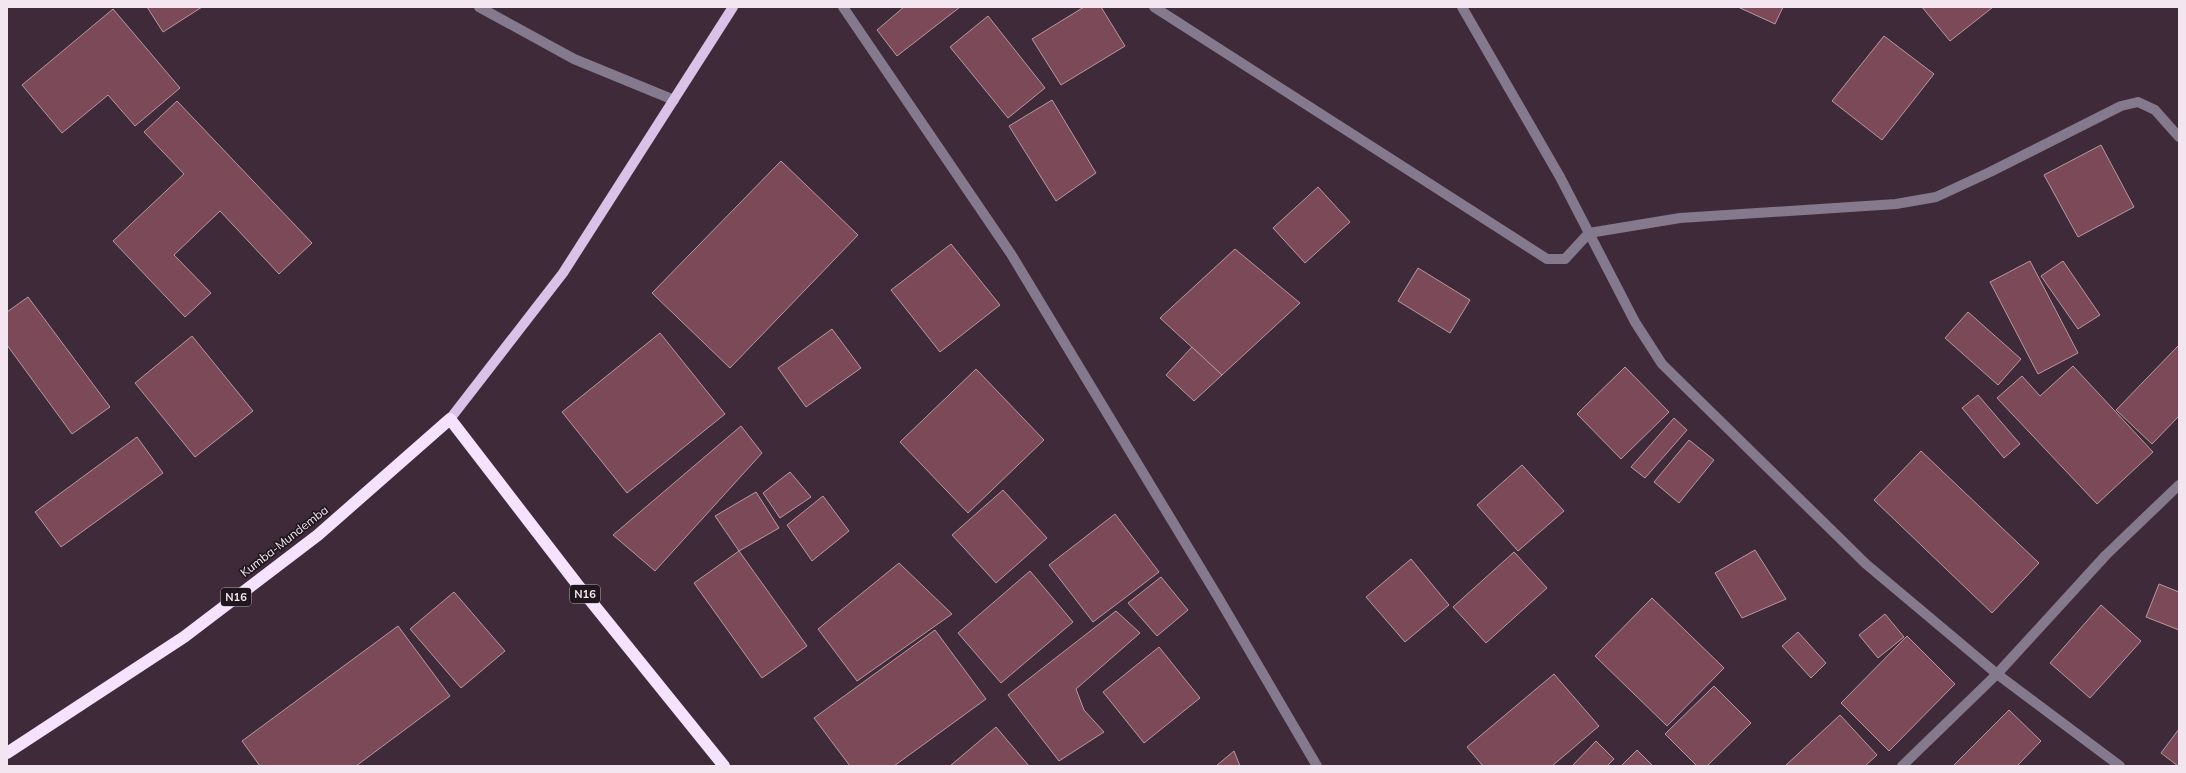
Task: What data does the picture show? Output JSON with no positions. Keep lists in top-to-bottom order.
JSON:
{
  "streets": {
    "highway": ["Kumba-Mundemba", "N16"]
  },
  "crossings": [
    ["Kumba-Mundemba", "N16"]
  ]
}
